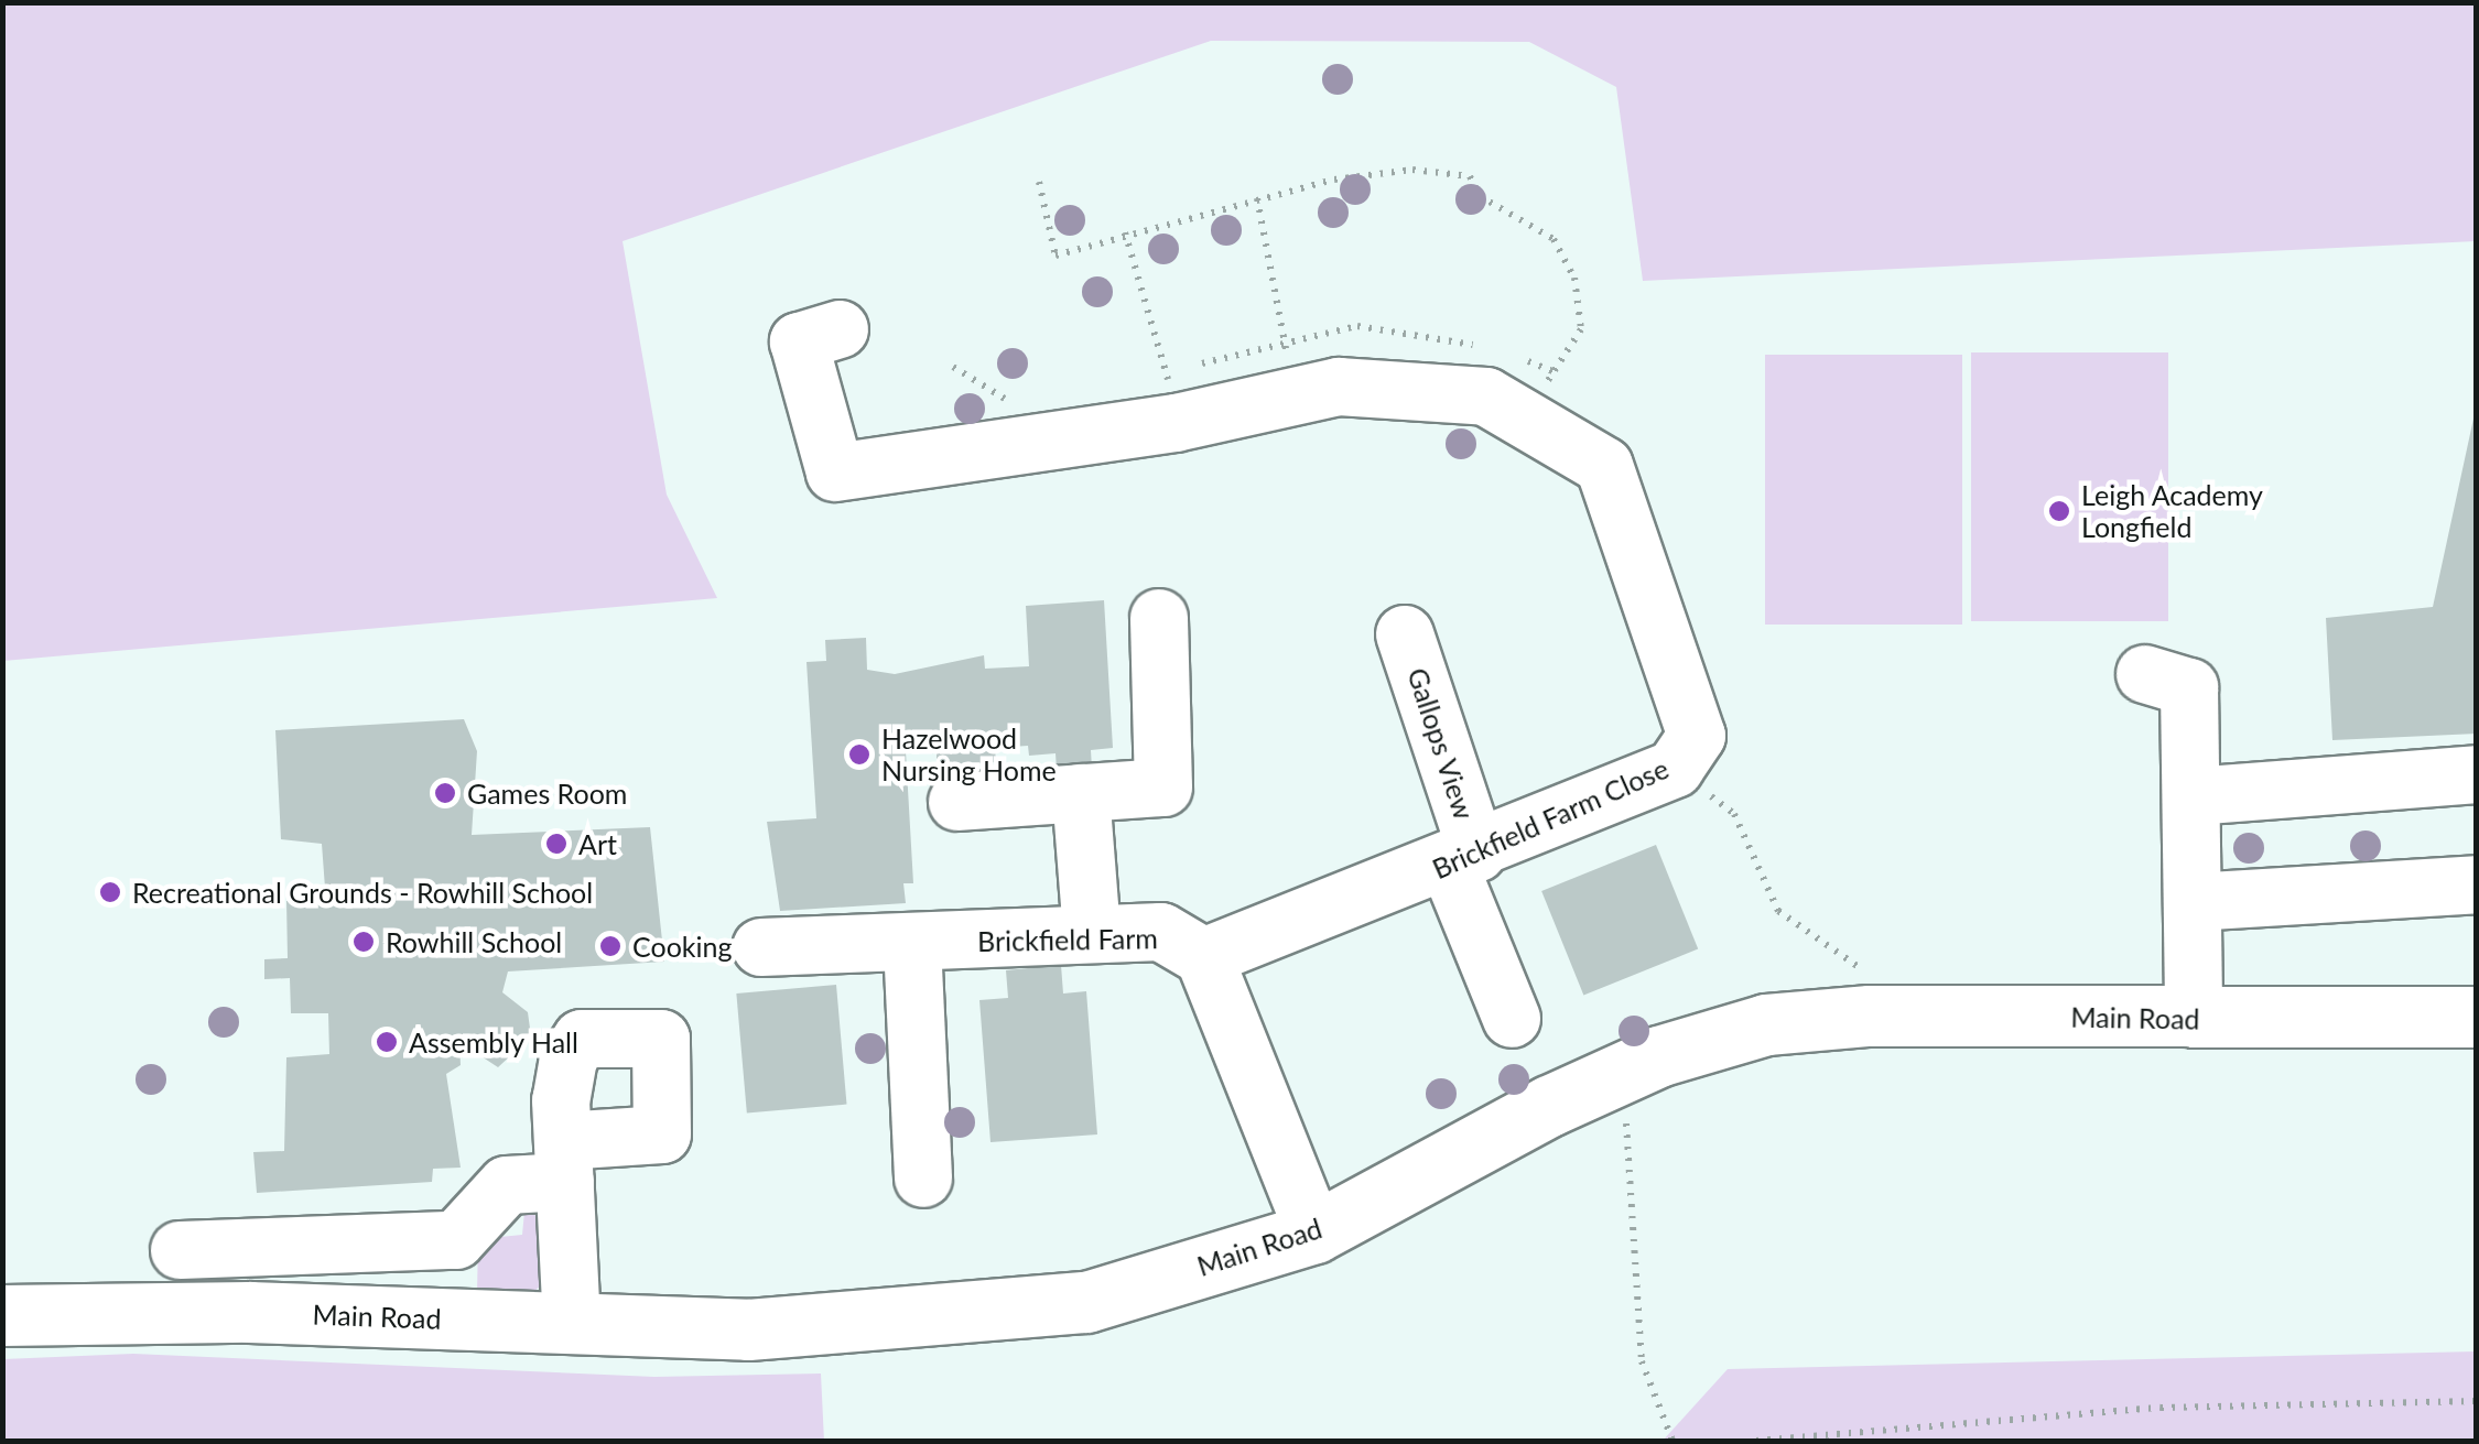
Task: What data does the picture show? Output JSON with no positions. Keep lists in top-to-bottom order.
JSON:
{
  "streets": {
    "main road": ["Main Road"],
    "street": ["Gallops View", "Brickfield Farm Close", "Brickfield Farm"]
  },
  "crossings": [
    ["Gallops View", "Brickfield Farm Close"],
    ["Brickfield Farm Close", "Brickfield Farm"]
  ],
  "places": [
    "Leigh Academy Longfield",
    "Hazelwood Nursing Home",
    "Games Room",
    "Art",
    "Recreational Grounds - Rowhill School",
    "Rowhill School",
    "Cooking",
    "Assembly Hall"
  ]
}
